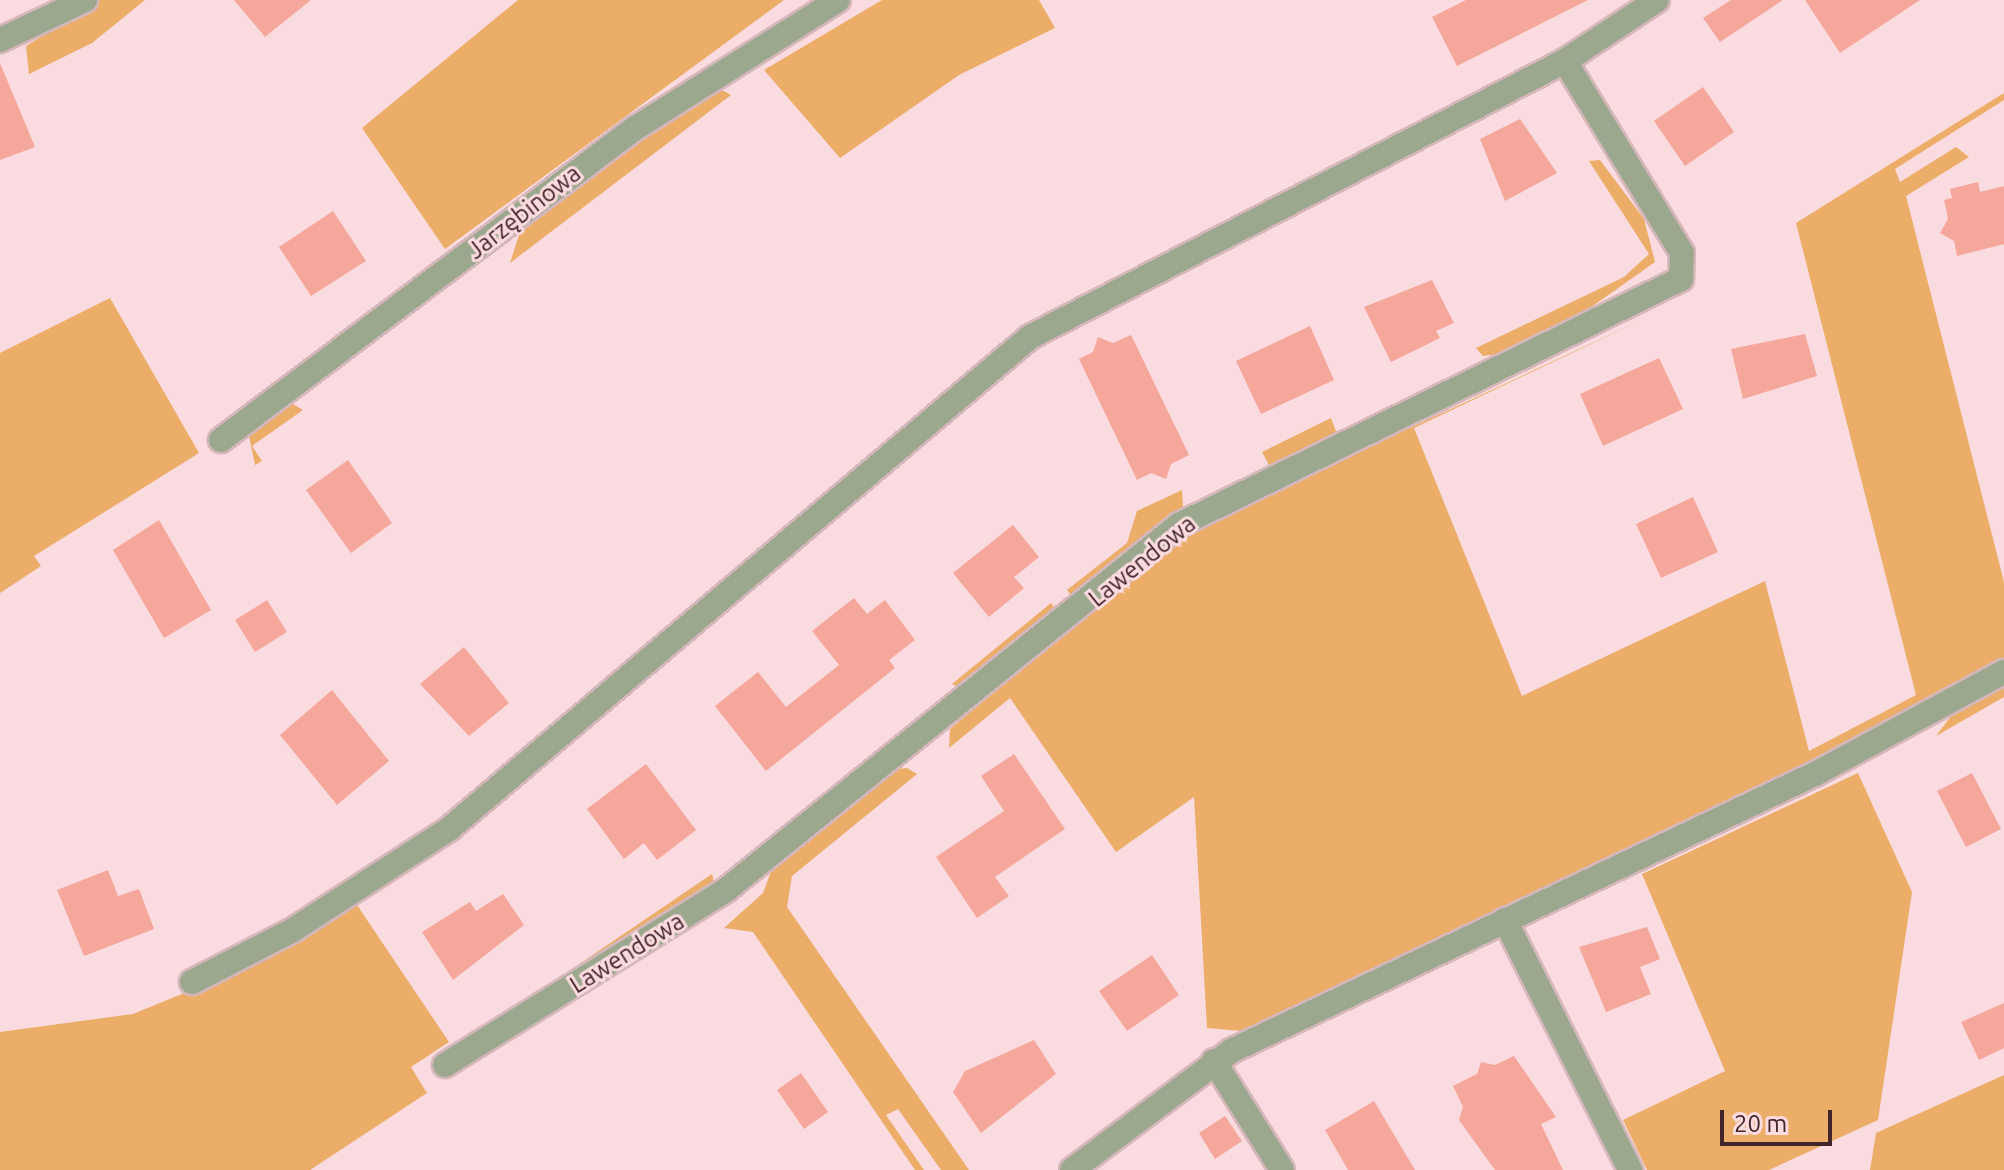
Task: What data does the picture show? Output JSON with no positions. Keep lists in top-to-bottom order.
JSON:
{
  "streets": {
    "street": ["Jarzębinowa", "Lawendowa"]
  },
  "scale_bar": "20 m"
}
